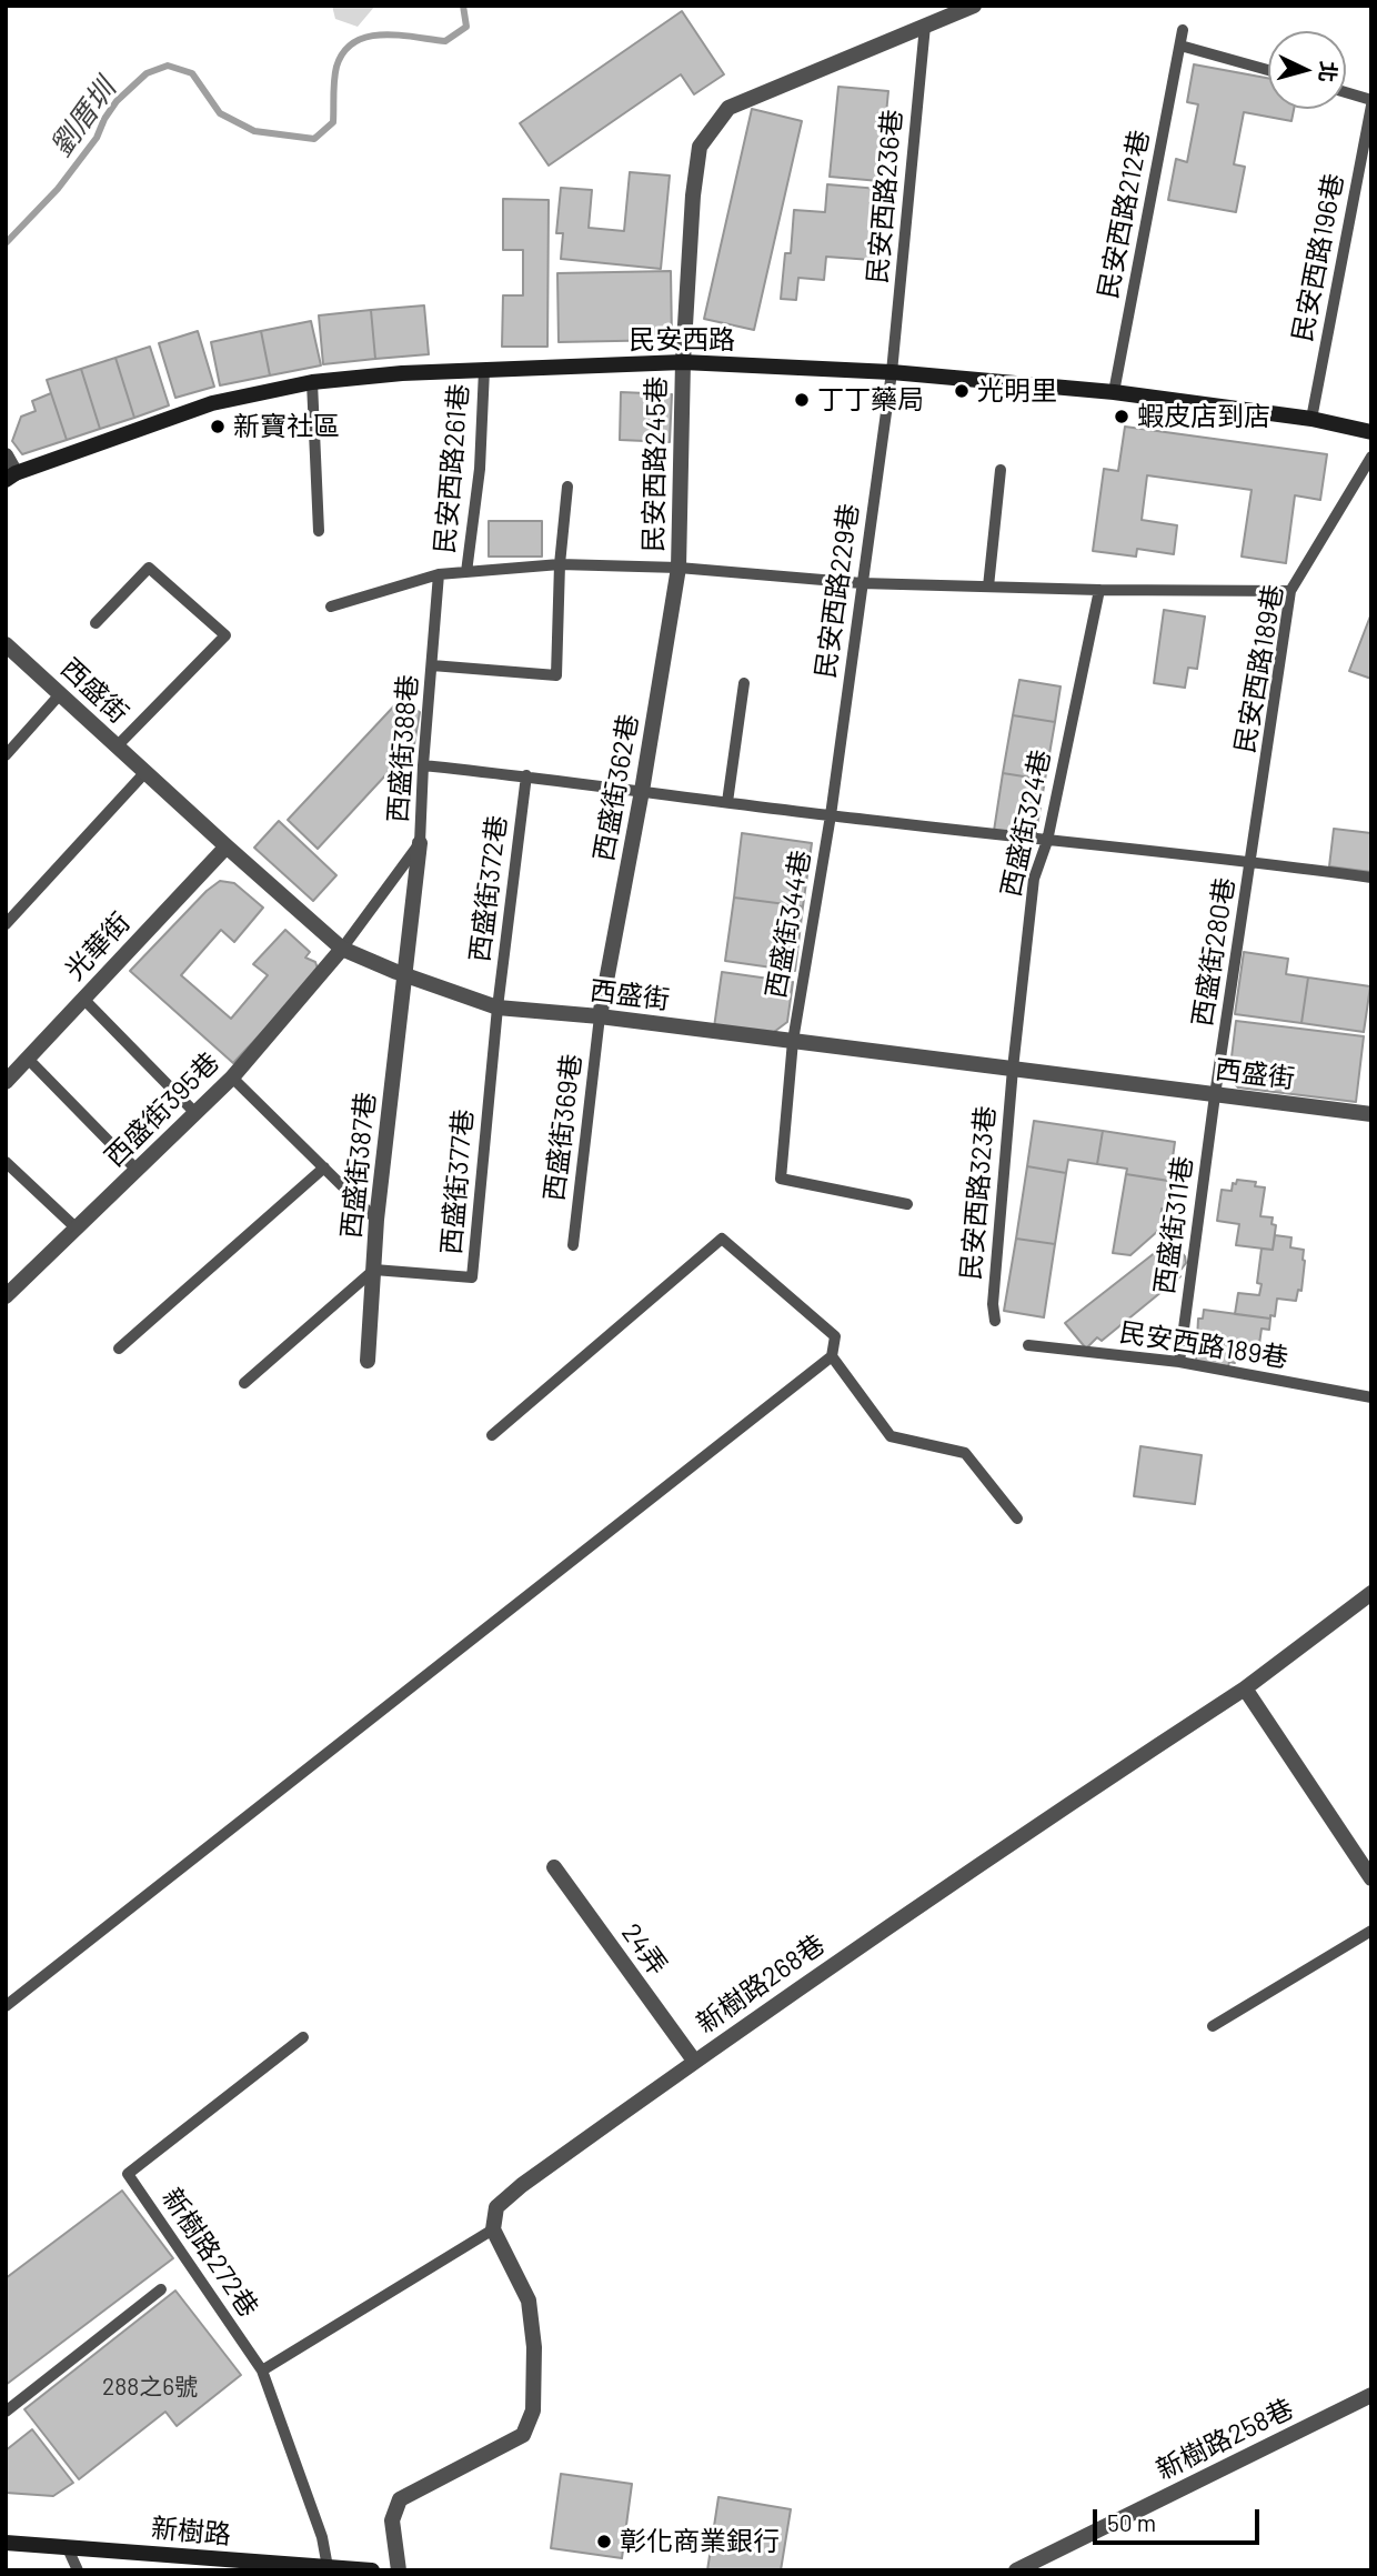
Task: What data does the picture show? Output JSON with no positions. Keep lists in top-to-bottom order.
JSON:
{
  "streets": {
    "street": [
      "民安西路",
      "民安西路245巷",
      "西盛街",
      "西盛街362巷",
      "光華街",
      "西盛街395巷",
      "西盛街387巷",
      "24弄",
      "新樹路268巷",
      "新樹路258巷",
      "新樹路"
    ],
    "lane": [
      "民安西路236巷",
      "民安西路212巷",
      "民安西路196巷",
      "民安西路261巷",
      "民安西路229巷",
      "民安西路189巷",
      "西盛街388巷",
      "西盛街324巷",
      "西盛街372巷",
      "西盛街344巷",
      "西盛街280巷",
      "西盛街369巷",
      "西盛街377巷",
      "民安西路323巷",
      "西盛街311巷",
      "新樹路272巷"
    ]
  },
  "crossings": [
    ["民安西路236巷", "民安西路"],
    ["民安西路236巷", "民安西路245巷"],
    ["民安西路236巷", "民安西路229巷"],
    ["民安西路212巷", "民安西路"],
    ["民安西路196巷", "民安西路"],
    ["民安西路", "民安西路245巷"],
    ["民安西路", "民安西路261巷"],
    ["民安西路", "民安西路229巷"],
    ["民安西路245巷", "民安西路261巷"],
    ["民安西路245巷", "西盛街362巷"],
    ["民安西路261巷", "民安西路229巷"],
    ["民安西路261巷", "民安西路189巷"],
    ["民安西路261巷", "西盛街388巷"],
    ["民安西路261巷", "西盛街362巷"],
    ["民安西路261巷", "西盛街324巷"],
    ["民安西路229巷", "西盛街344巷"],
    ["民安西路189巷", "西盛街280巷"],
    ["民安西路189巷", "西盛街311巷"],
    ["西盛街", "西盛街388巷"],
    ["西盛街", "西盛街362巷"],
    ["西盛街", "西盛街324巷"],
    ["西盛街", "西盛街372巷"],
    ["西盛街", "西盛街344巷"],
    ["西盛街", "光華街"],
    ["西盛街", "西盛街280巷"],
    ["西盛街", "西盛街395巷"],
    ["西盛街", "西盛街369巷"],
    ["西盛街", "西盛街387巷"],
    ["西盛街", "西盛街377巷"],
    ["西盛街", "民安西路323巷"],
    ["西盛街", "西盛街311巷"],
    ["西盛街388巷", "西盛街395巷"],
    ["西盛街388巷", "西盛街387巷"],
    ["西盛街362巷", "西盛街369巷"],
    ["西盛街324巷", "民安西路323巷"],
    ["西盛街372巷", "西盛街377巷"],
    ["西盛街280巷", "西盛街311巷"],
    ["西盛街387巷", "西盛街377巷"],
    ["24弄", "新樹路268巷"],
    ["新樹路272巷", "新樹路"]
  ],
  "water": ["劉厝圳"],
  "places": [
    "光明里",
    "丁丁藥局",
    "蝦皮店到店",
    "新寶社區",
    "彰化商業銀行"
  ],
  "house_numbers": ["288之6號"],
  "scale_bar": "50 m",
  "north": "right"
}
